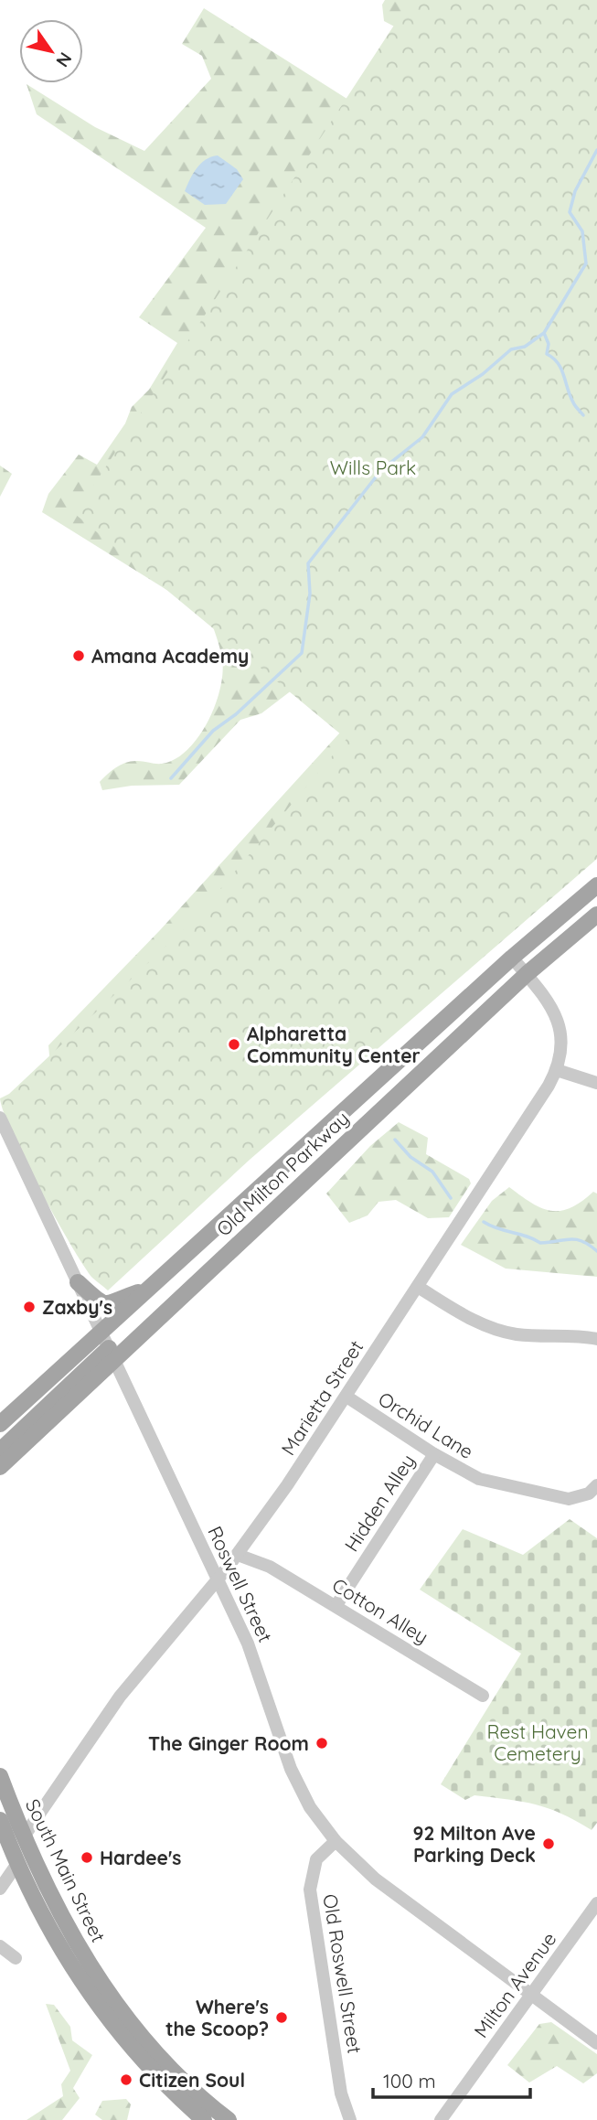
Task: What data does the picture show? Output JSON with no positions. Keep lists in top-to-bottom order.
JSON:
{
  "streets": {
    "main road": ["Old Milton Parkway", "South Main Street"],
    "street": [
      "Marietta Street",
      "Orchid Lane",
      "Hidden Alley",
      "Roswell Street",
      "Cotton Alley",
      "Old Roswell Street",
      "Milton Avenue"
    ]
  },
  "crossings": [
    ["Old Milton Parkway", "Marietta Street"],
    ["Old Milton Parkway", "Roswell Street"],
    ["Marietta Street", "Orchid Lane"],
    ["Marietta Street", "Roswell Street"],
    ["Marietta Street", "Cotton Alley"],
    ["Marietta Street", "South Main Street"],
    ["Orchid Lane", "Hidden Alley"],
    ["Hidden Alley", "Cotton Alley"],
    ["Roswell Street", "Old Roswell Street"],
    ["Roswell Street", "Milton Avenue"]
  ],
  "parks": ["Wills Park", "Rest Haven Cemetery"],
  "places": [
    "Amana Academy",
    "Alpharetta Community Center",
    "Zaxby's",
    "The Ginger Room",
    "92 Milton Ave Parking Deck",
    "Hardee's",
    "Where's the Scoop?",
    "Citizen Soul"
  ],
  "scale_bar": "100 m",
  "north": "bottom right"
}
